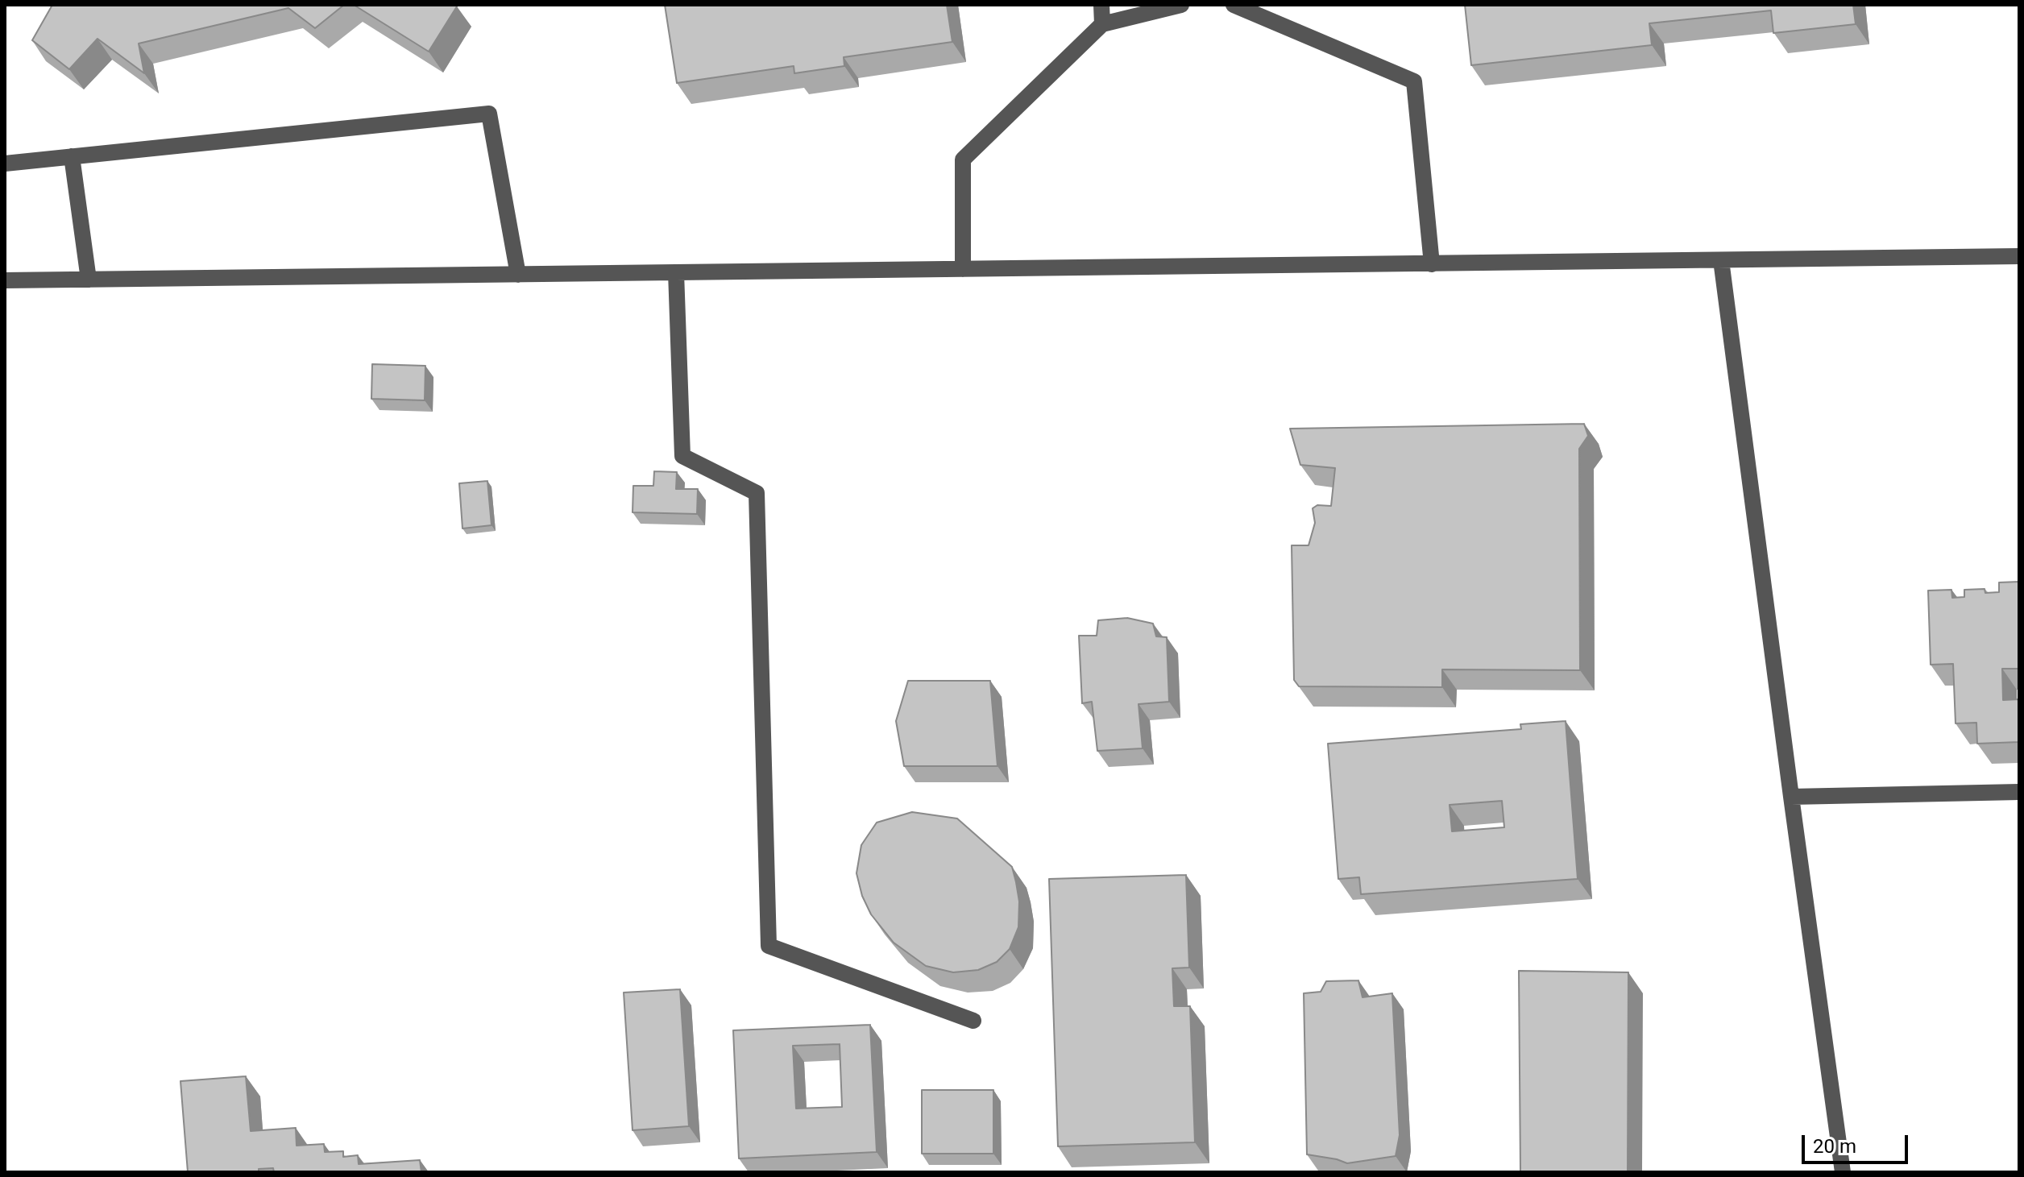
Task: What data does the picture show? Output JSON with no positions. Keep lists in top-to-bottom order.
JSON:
{
  "scale_bar": "20 m"
}
